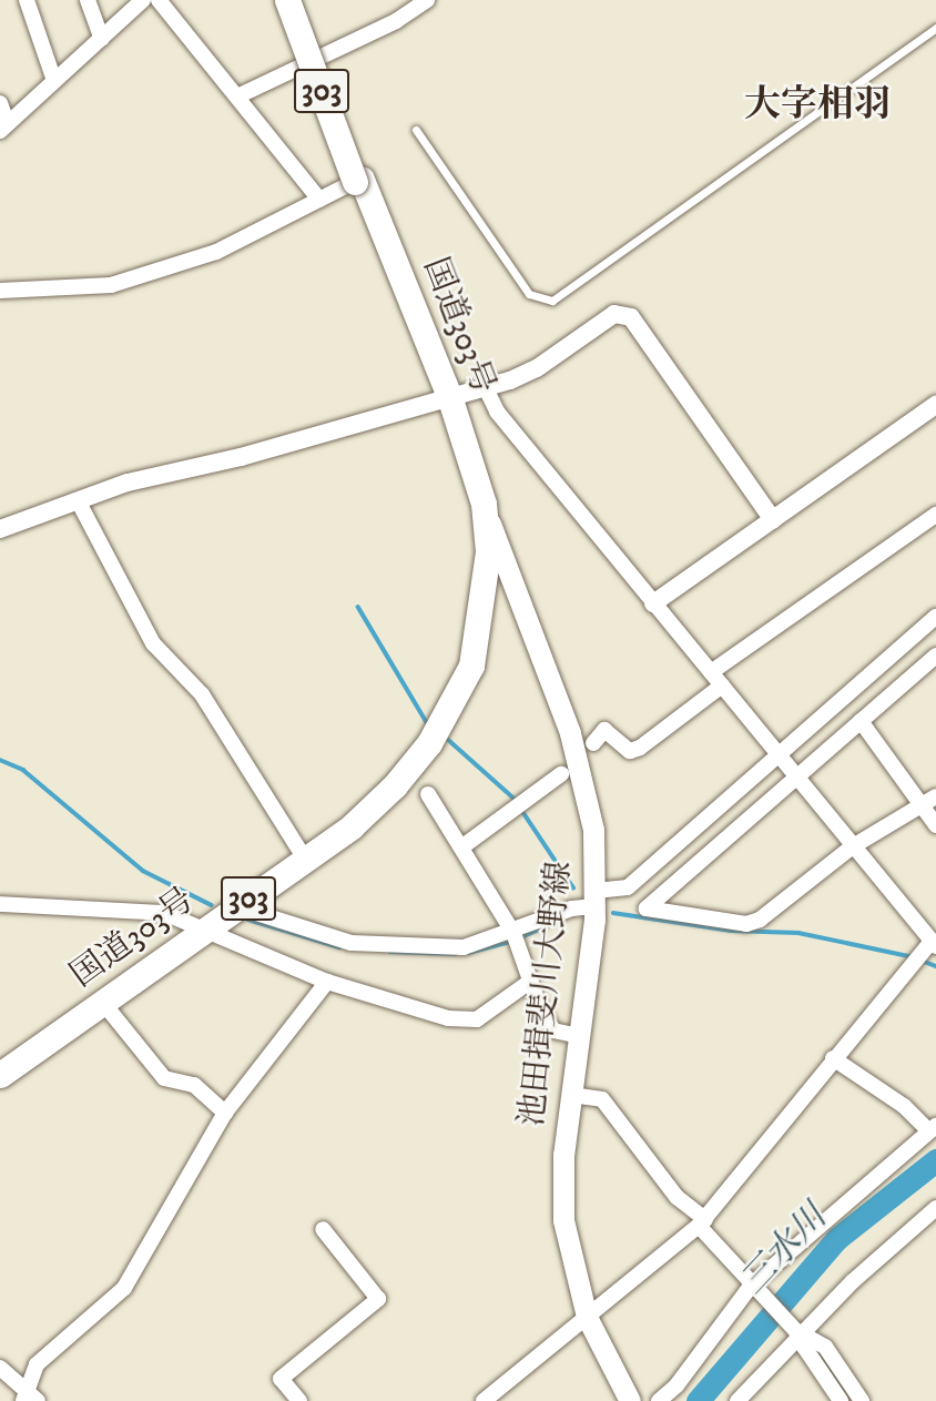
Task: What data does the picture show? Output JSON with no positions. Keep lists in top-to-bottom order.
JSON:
{
  "streets": {
    "highway": ["303", "国道303号"],
    "main road": ["池田揖斐川大野線"]
  },
  "crossings": [
    ["国道303号", "池田揖斐川大野線"]
  ],
  "districts": ["大字相羽"],
  "water": ["三水川"]
}
